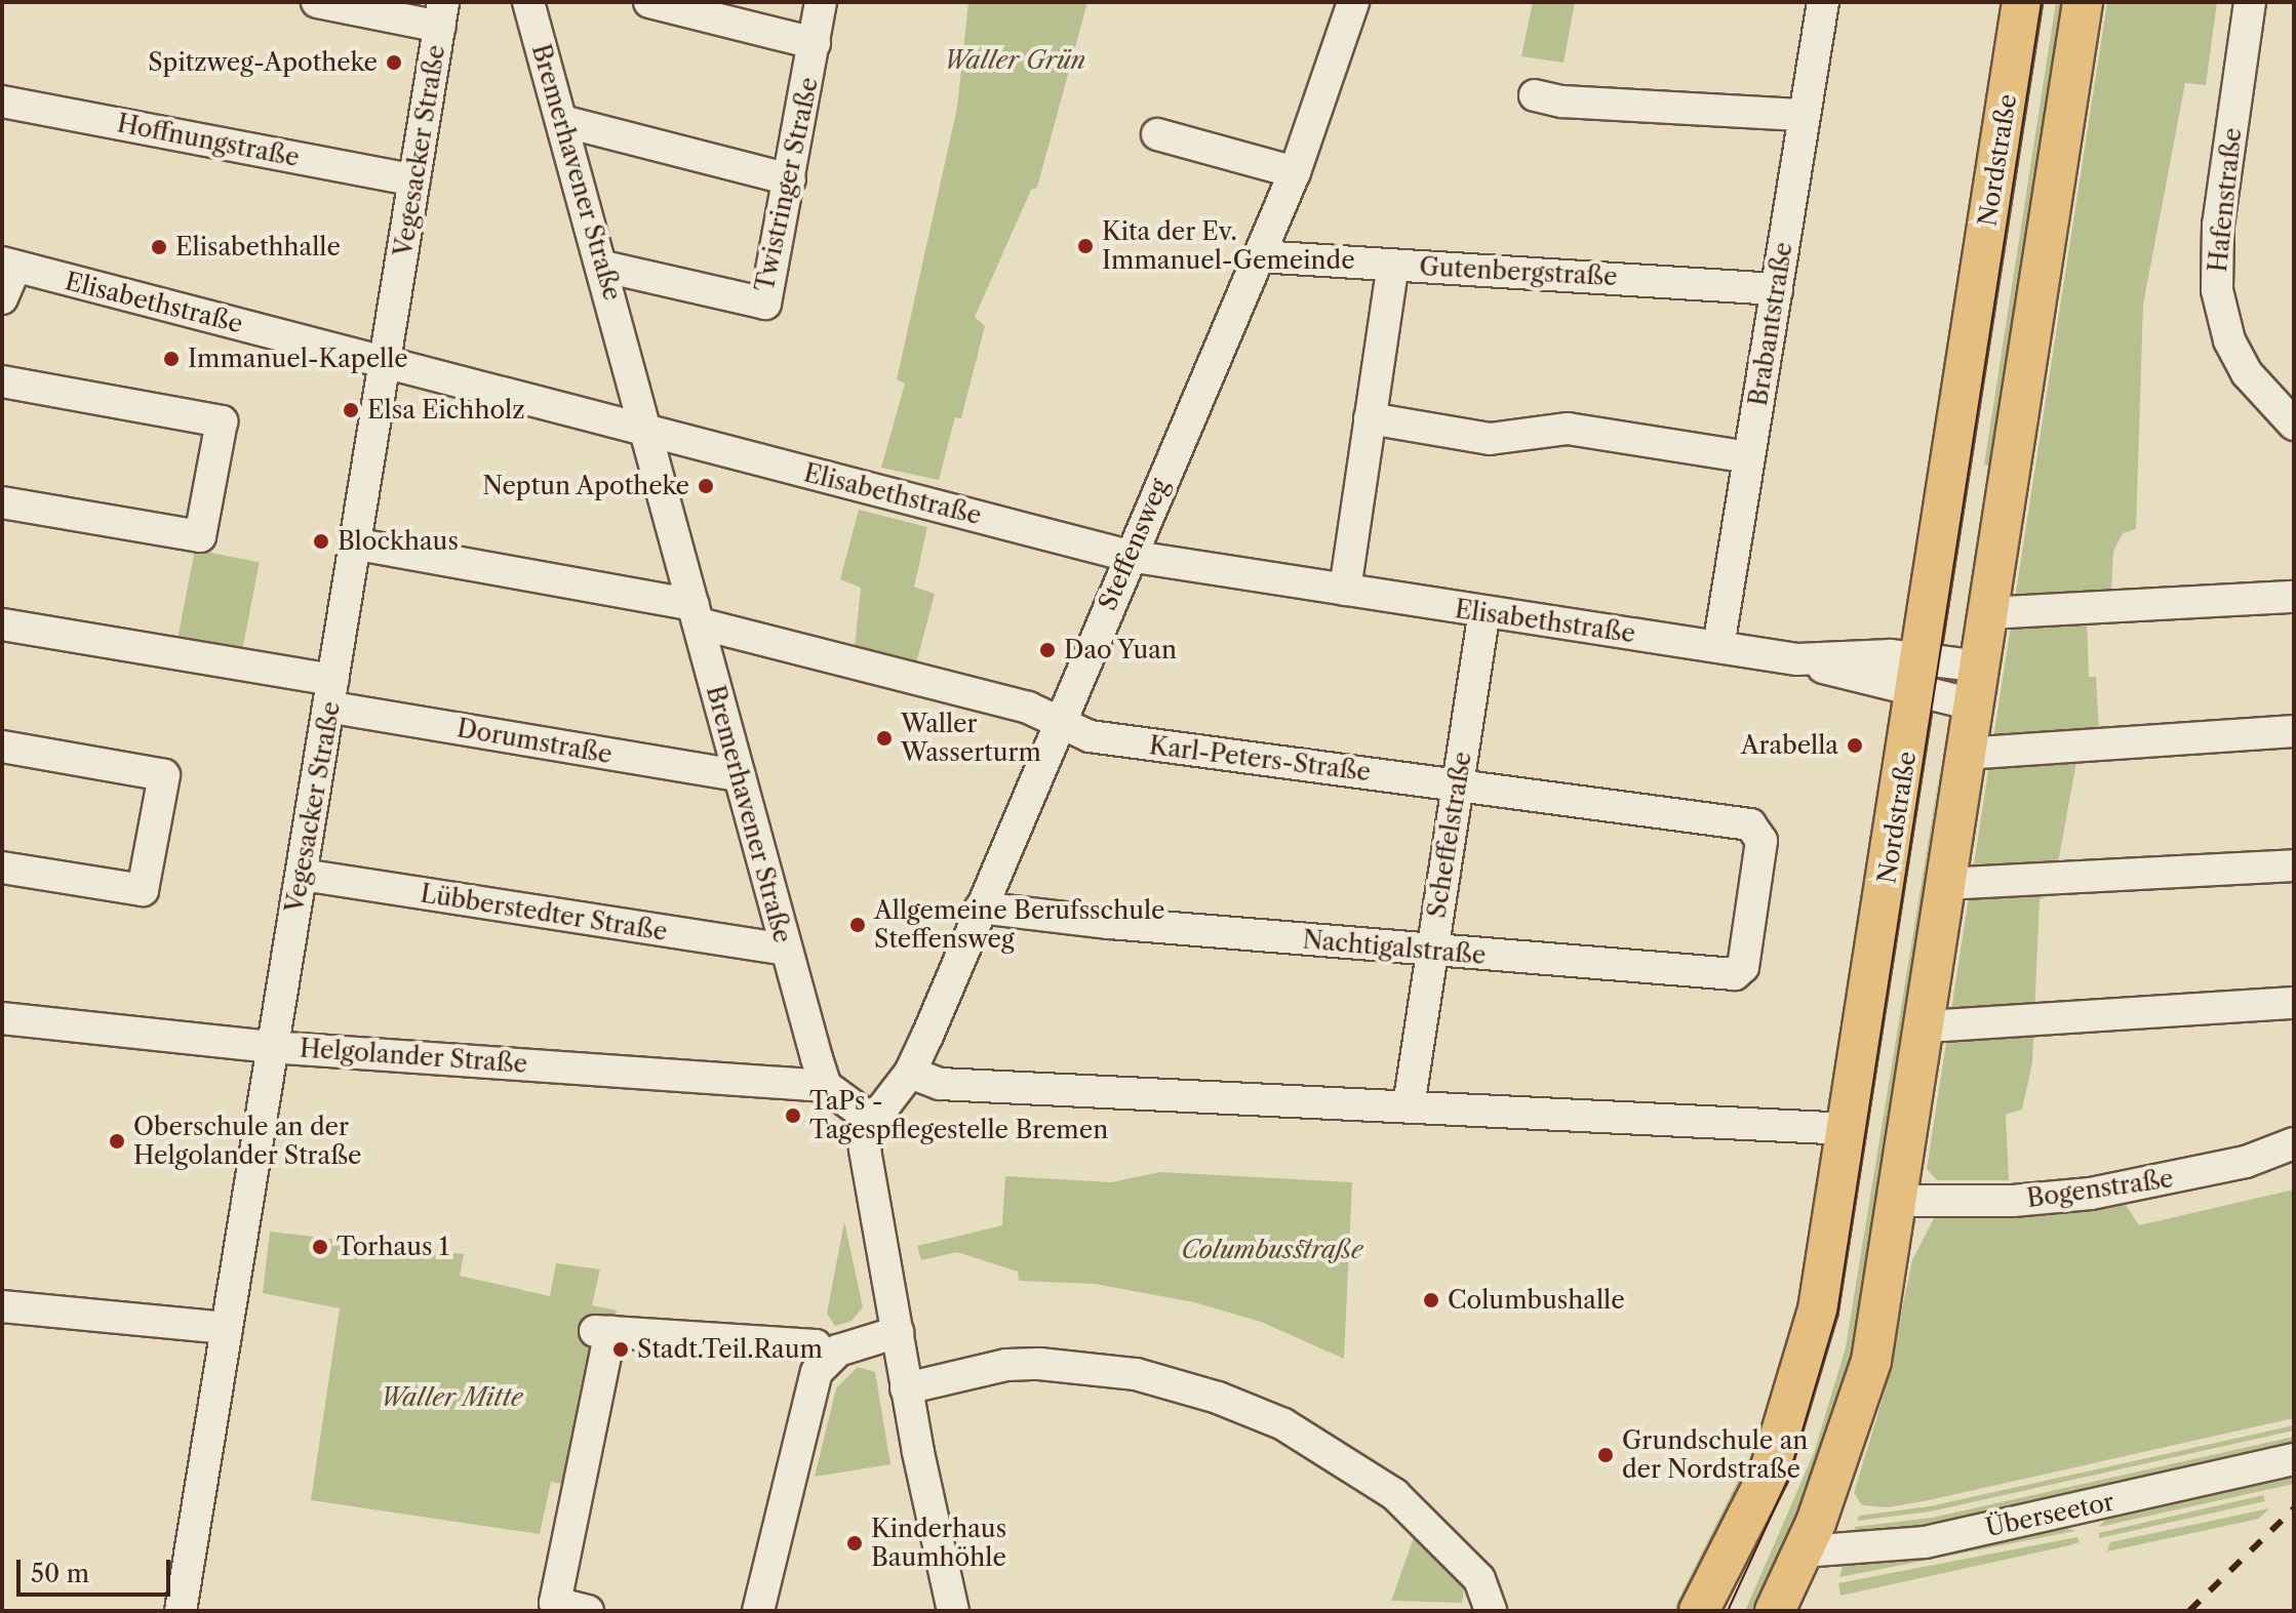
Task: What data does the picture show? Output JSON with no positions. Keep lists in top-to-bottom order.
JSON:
{
  "streets": {
    "main road": ["Nordstraße"],
    "street": [
      "Hoffnungstraße",
      "Vegesacker Straße",
      "Bremerhavener Straße",
      "Twistringer Straße",
      "Hafenstraße",
      "Gutenbergstraße",
      "Elisabethstraße",
      "Brabantstraße",
      "Steffensweg",
      "Dorumstraße",
      "Karl-Peters-Straße",
      "Scheffelstraße",
      "Lübberstedter Straße",
      "Nachtigalstraße",
      "Helgolander Straße",
      "Bogenstraße",
      "Überseetor"
    ]
  },
  "crossings": [
    ["Hoffnungstraße", "Vegesacker Straße"],
    ["Vegesacker Straße", "Elisabethstraße"],
    ["Vegesacker Straße", "Dorumstraße"],
    ["Vegesacker Straße", "Karl-Peters-Straße"],
    ["Vegesacker Straße", "Lübberstedter Straße"],
    ["Vegesacker Straße", "Helgolander Straße"],
    ["Nordstraße", "Elisabethstraße"],
    ["Bremerhavener Straße", "Twistringer Straße"],
    ["Bremerhavener Straße", "Elisabethstraße"],
    ["Bremerhavener Straße", "Dorumstraße"],
    ["Bremerhavener Straße", "Karl-Peters-Straße"],
    ["Bremerhavener Straße", "Lübberstedter Straße"],
    ["Bremerhavener Straße", "Helgolander Straße"],
    ["Gutenbergstraße", "Brabantstraße"],
    ["Gutenbergstraße", "Steffensweg"],
    ["Elisabethstraße", "Brabantstraße"],
    ["Elisabethstraße", "Steffensweg"],
    ["Elisabethstraße", "Scheffelstraße"],
    ["Steffensweg", "Karl-Peters-Straße"],
    ["Steffensweg", "Nachtigalstraße"],
    ["Karl-Peters-Straße", "Scheffelstraße"],
    ["Karl-Peters-Straße", "Nachtigalstraße"],
    ["Scheffelstraße", "Nachtigalstraße"]
  ],
  "parks": ["Waller Grün", "Columbusstraße", "Waller Mitte"],
  "places": [
    "Spitzweg-Apotheke",
    "Kita der Ev. Immanuel-Gemeinde",
    "Elisabethhalle",
    "Immanuel-Kapelle",
    "Elsa Eichholz",
    "Neptun Apotheke",
    "Blockhaus",
    "Dao Yuan",
    "Waller Wasserturm",
    "Arabella",
    "Allgemeine Berufsschule Steffensweg",
    "TaPs - Tagespflegestelle Bremen",
    "Oberschule an der Helgolander Straße",
    "Torhaus 1",
    "Columbushalle",
    "Stadt.Teil.Raum",
    "Grundschule an der Nordstraße",
    "Kinderhaus Baumhöhle"
  ],
  "scale_bar": "50 m"
}
